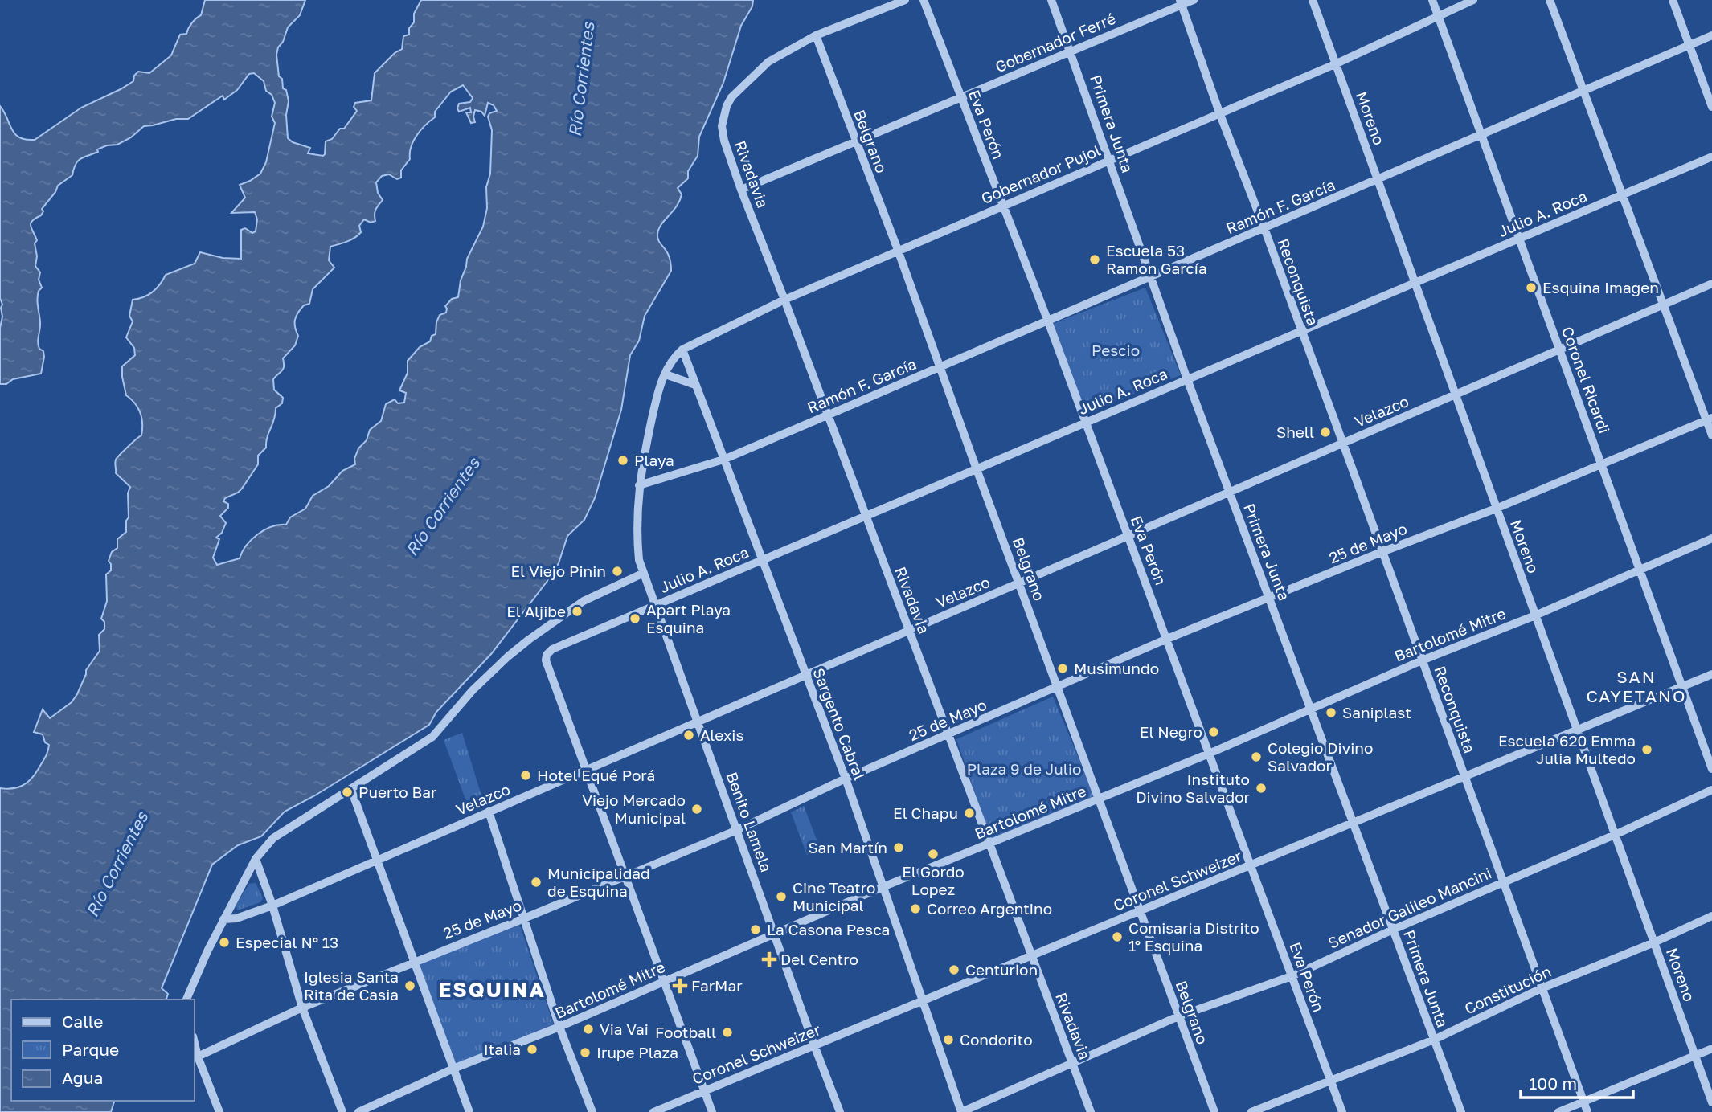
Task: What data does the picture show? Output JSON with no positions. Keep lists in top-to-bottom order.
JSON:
{
  "streets": {
    "street": [
      "Gobernador Ferré",
      "Moreno",
      "Primera Junta",
      "Eva Perón",
      "Belgrano",
      "Rivadavia",
      "Gobernador Pujol",
      "Ramón F. García",
      "Julio A. Roca",
      "Reconquista",
      "Coronel Ricardi",
      "Velazco",
      "25 de Mayo",
      "Bartolomé Mitre",
      "Sargento Cabral",
      "Benito Lamela",
      "Coronel Schweizer",
      "Senador Galileo Mancini",
      "Constitución"
    ]
  },
  "crossings": [
    ["Gobernador Ferré", "Primera Junta"],
    ["Gobernador Ferré", "Eva Perón"],
    ["Gobernador Ferré", "Belgrano"],
    ["Gobernador Ferré", "Rivadavia"],
    ["Gobernador Ferré", "Reconquista"],
    ["Moreno", "Gobernador Pujol"],
    ["Moreno", "Ramón F. García"],
    ["Moreno", "Julio A. Roca"],
    ["Moreno", "Velazco"],
    ["Moreno", "25 de Mayo"],
    ["Moreno", "Bartolomé Mitre"],
    ["Moreno", "Coronel Schweizer"],
    ["Moreno", "Senador Galileo Mancini"],
    ["Moreno", "Constitución"],
    ["Primera Junta", "Gobernador Pujol"],
    ["Primera Junta", "Ramón F. García"],
    ["Primera Junta", "Julio A. Roca"],
    ["Primera Junta", "Velazco"],
    ["Primera Junta", "25 de Mayo"],
    ["Primera Junta", "Bartolomé Mitre"],
    ["Primera Junta", "Coronel Schweizer"],
    ["Primera Junta", "Senador Galileo Mancini"],
    ["Primera Junta", "Constitución"],
    ["Eva Perón", "Gobernador Pujol"],
    ["Eva Perón", "Ramón F. García"],
    ["Eva Perón", "Julio A. Roca"],
    ["Eva Perón", "Velazco"],
    ["Eva Perón", "25 de Mayo"],
    ["Eva Perón", "Bartolomé Mitre"],
    ["Eva Perón", "Coronel Schweizer"],
    ["Eva Perón", "Senador Galileo Mancini"],
    ["Eva Perón", "Constitución"],
    ["Belgrano", "Rivadavia"],
    ["Belgrano", "Gobernador Pujol"],
    ["Belgrano", "Ramón F. García"],
    ["Belgrano", "Julio A. Roca"],
    ["Belgrano", "Velazco"],
    ["Belgrano", "25 de Mayo"],
    ["Belgrano", "Bartolomé Mitre"],
    ["Belgrano", "Coronel Schweizer"],
    ["Belgrano", "Senador Galileo Mancini"],
    ["Rivadavia", "Gobernador Pujol"],
    ["Rivadavia", "Ramón F. García"],
    ["Rivadavia", "Julio A. Roca"],
    ["Rivadavia", "Velazco"],
    ["Rivadavia", "25 de Mayo"],
    ["Rivadavia", "Bartolomé Mitre"],
    ["Rivadavia", "Coronel Schweizer"],
    ["Rivadavia", "Senador Galileo Mancini"],
    ["Gobernador Pujol", "Reconquista"],
    ["Gobernador Pujol", "Coronel Ricardi"],
    ["Gobernador Pujol", "Sargento Cabral"],
    ["Gobernador Pujol", "Benito Lamela"],
    ["Ramón F. García", "Reconquista"],
    ["Ramón F. García", "Coronel Ricardi"],
    ["Ramón F. García", "Sargento Cabral"],
    ["Ramón F. García", "Benito Lamela"],
    ["Julio A. Roca", "Reconquista"],
    ["Julio A. Roca", "Coronel Ricardi"],
    ["Julio A. Roca", "Velazco"],
    ["Julio A. Roca", "Sargento Cabral"],
    ["Julio A. Roca", "Benito Lamela"],
    ["Reconquista", "Velazco"],
    ["Reconquista", "25 de Mayo"],
    ["Reconquista", "Bartolomé Mitre"],
    ["Reconquista", "Coronel Schweizer"],
    ["Reconquista", "Senador Galileo Mancini"],
    ["Reconquista", "Constitución"],
    ["Coronel Ricardi", "Velazco"],
    ["Coronel Ricardi", "25 de Mayo"],
    ["Coronel Ricardi", "Bartolomé Mitre"],
    ["Coronel Ricardi", "Coronel Schweizer"],
    ["Velazco", "Sargento Cabral"],
    ["Velazco", "Benito Lamela"],
    ["25 de Mayo", "Sargento Cabral"],
    ["25 de Mayo", "Benito Lamela"],
    ["Bartolomé Mitre", "Sargento Cabral"],
    ["Bartolomé Mitre", "Benito Lamela"],
    ["Sargento Cabral", "Benito Lamela"],
    ["Sargento Cabral", "Coronel Schweizer"],
    ["Sargento Cabral", "Senador Galileo Mancini"],
    ["Benito Lamela", "Coronel Schweizer"]
  ],
  "districts": ["SAN CAYETANO", "ESQUINA"],
  "water": ["Río Corrientes"],
  "parks": ["Pescio", "Plaza 9 de Julio"],
  "places": {
    "other": [
      "Escuela 53 Ramon García",
      "Esquina Imagen",
      "Shell",
      "Playa",
      "El Viejo Pinin",
      "El Aljibe",
      "Apart Playa Esquina",
      "Musimundo",
      "Saniplast",
      "El Negro",
      "Alexis",
      "Escuela 620 Emma Julia Multedo",
      "Colegio Divino Salvador",
      "Hotel Equé Porá",
      "Instituto Divino Salvador",
      "Puerto Bar",
      "Viejo Mercado Municipal",
      "El Chapu",
      "San Martín",
      "El Gordo Lopez",
      "Municipalidad de Esquina",
      "Cine Teatro Municipal",
      "Correo Argentino",
      "La Casona Pesca",
      "Comisaria Distrito 1° Esquina",
      "Especial Nº 13",
      "Centurion",
      "Iglesia Santa Rita de Casia",
      "Via Vai",
      "Football",
      "Condorito",
      "Italia",
      "Irupe Plaza"
    ],
    "health": ["Del Centro", "FarMar"]
  },
  "legend": ["Calle", "Parque", "Agua"],
  "scale_bar": "100 m"
}
